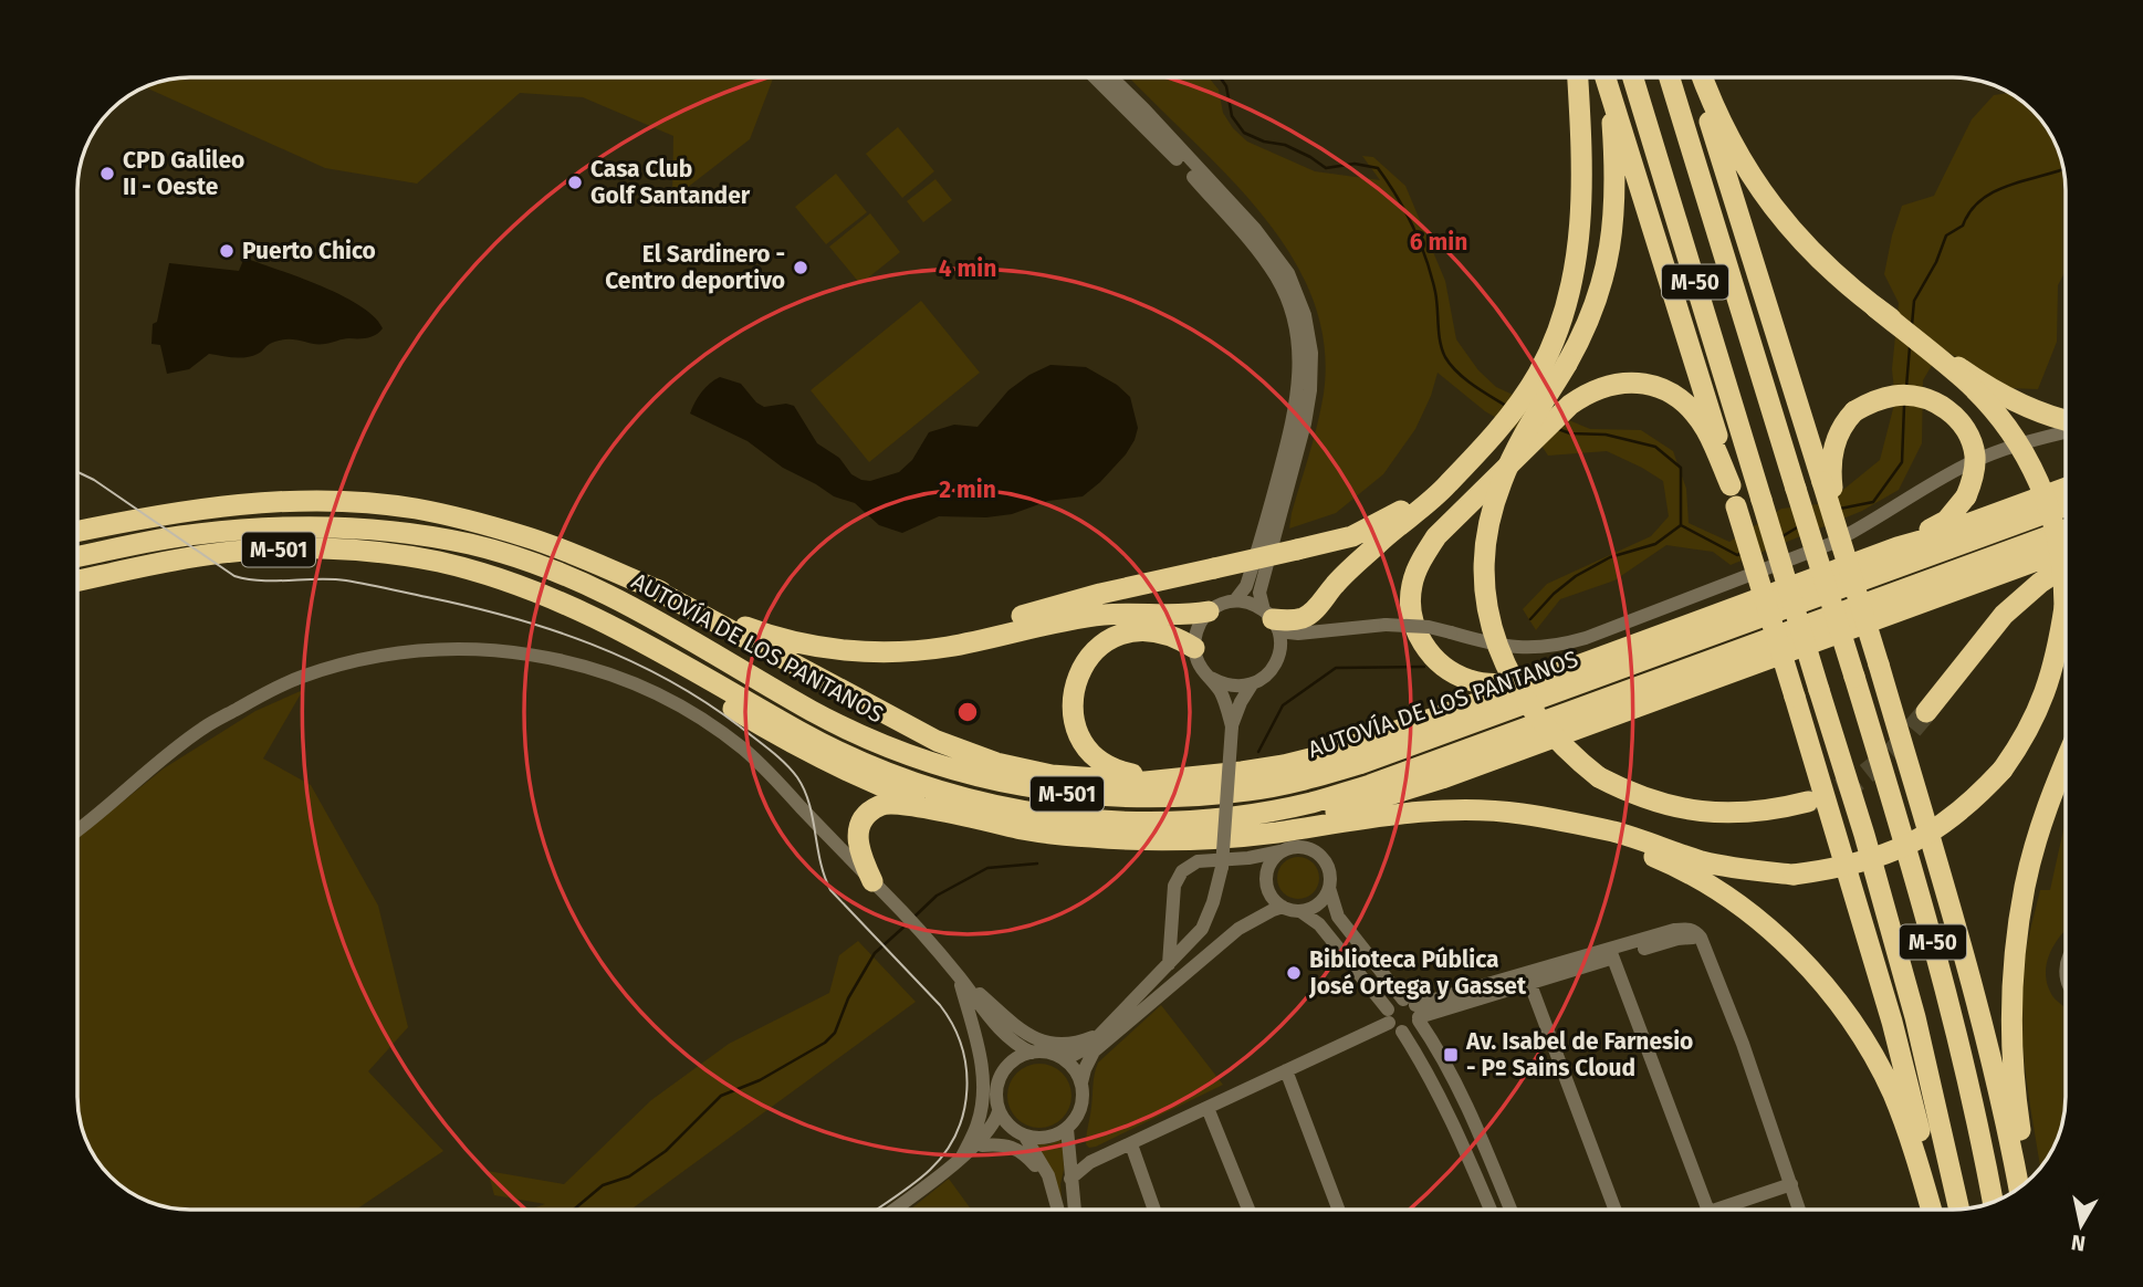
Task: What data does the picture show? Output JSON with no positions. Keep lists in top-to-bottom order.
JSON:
{
  "streets": {
    "highway": ["M-50", "M-501", "AUTOVÍA DE LOS PANTANOS"]
  },
  "places": {
    "other": [
      "CPD Galileo II - Oeste",
      "Casa Club Golf Santander",
      "Puerto Chico",
      "El Sardinero - Centro deportivo",
      "Biblioteca Pública José Ortega y Gasset"
    ],
    "transit": ["Av. Isabel de Farnesio - Pº Sains Cloud"]
  },
  "north": "bottom",
  "rings": ["6 min", "4 min", "2 min"]
}
